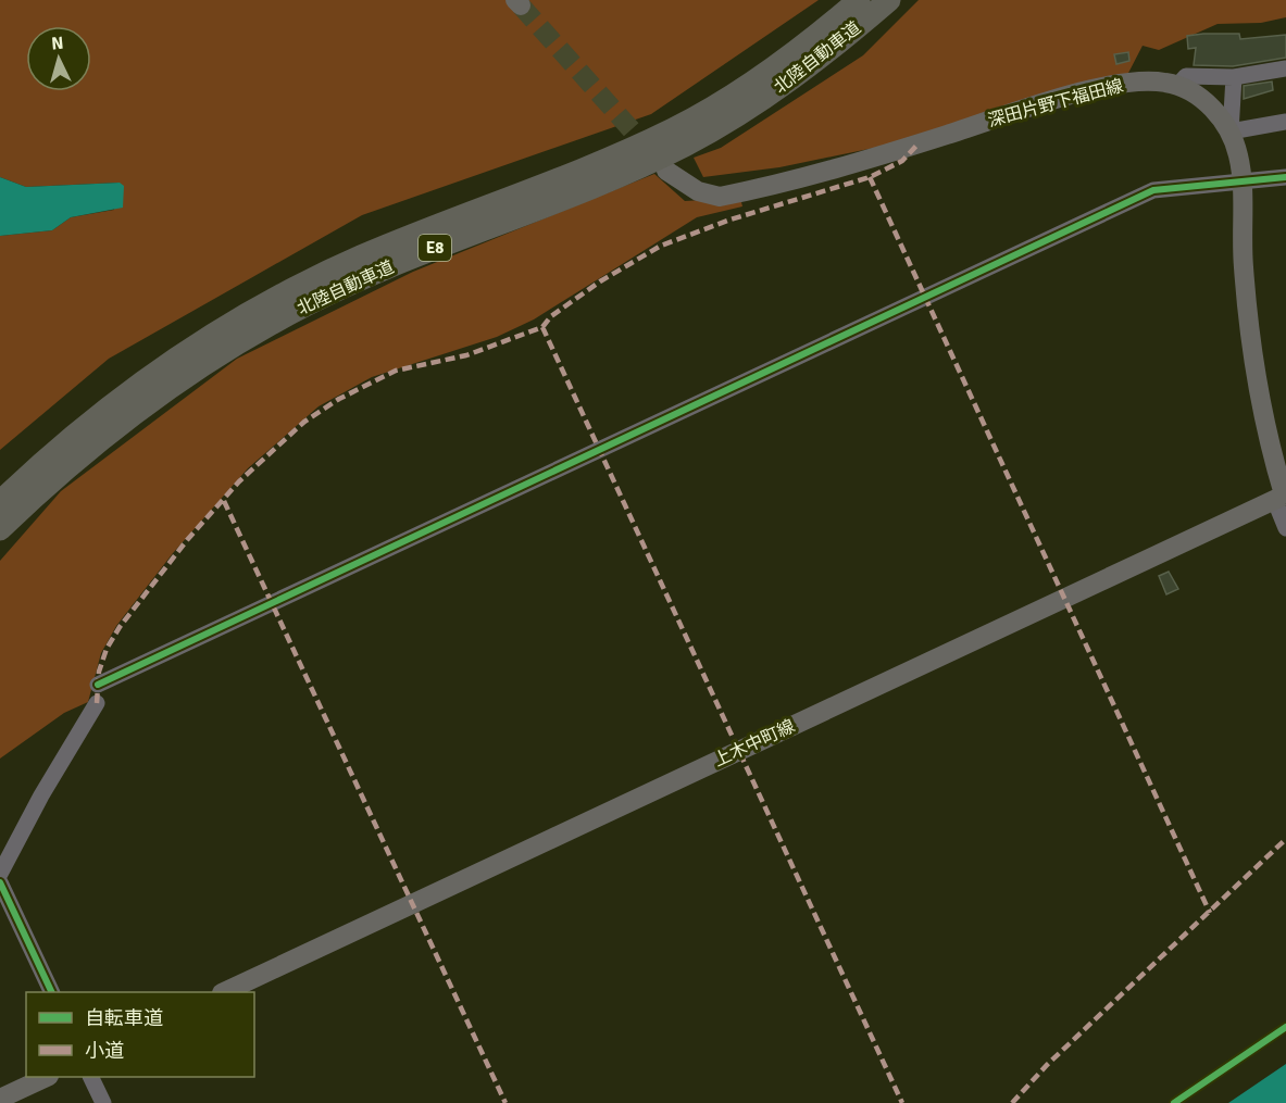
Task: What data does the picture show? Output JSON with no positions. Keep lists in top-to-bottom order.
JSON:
{
  "streets": {
    "highway": ["北陸自動車道", "E8"],
    "main road": ["深田片野下福田線", "上木中町線"]
  },
  "crossings": [
    ["深田片野下福田線", "上木中町線"]
  ],
  "legend": ["自転車道", "小道"],
  "north": "top"
}
